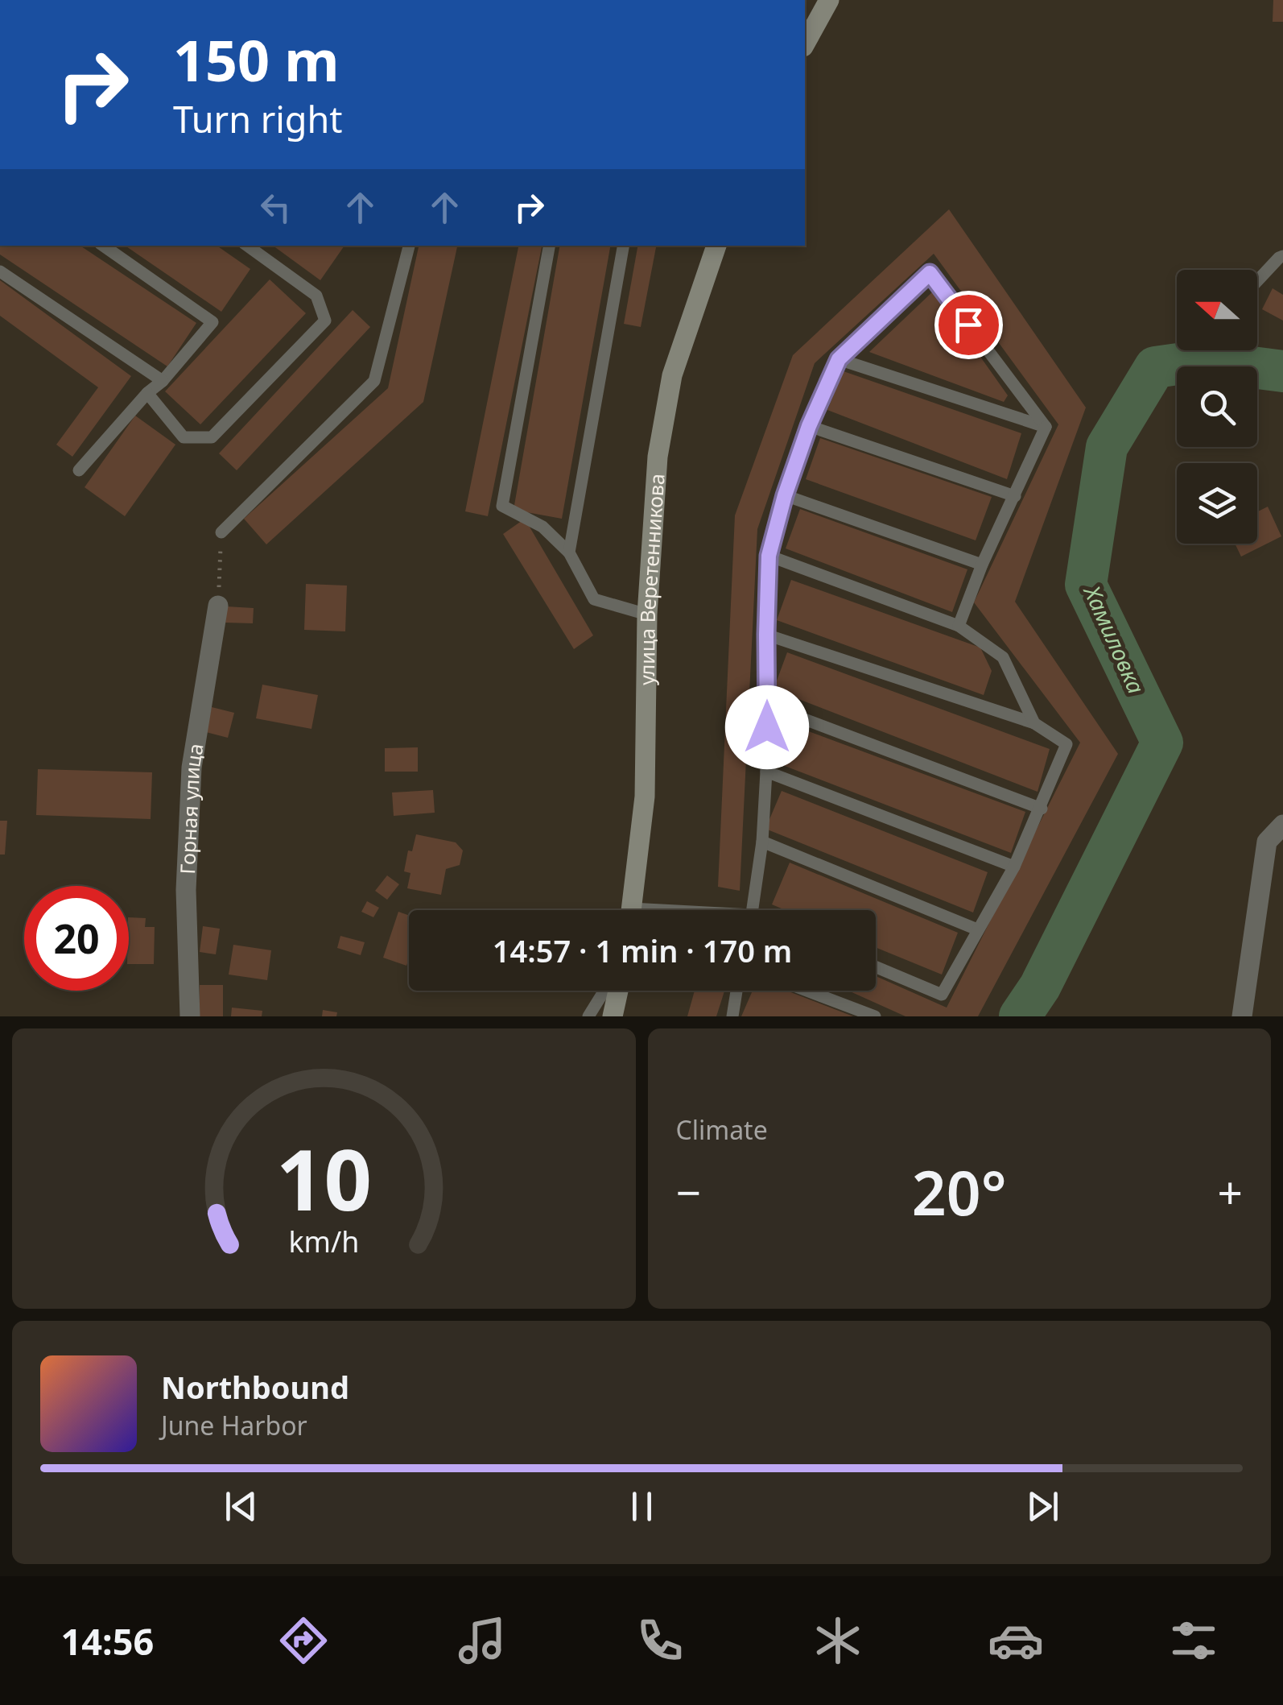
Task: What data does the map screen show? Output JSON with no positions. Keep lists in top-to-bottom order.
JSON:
{
  "streets": {
    "main road": ["улица Веретенникова"],
    "street": ["Горная улица"]
  },
  "water": ["Хамиловка"],
  "north": "left",
  "page": {
    "turn": ["150 m", "Turn right"],
    "limit": "20",
    "trip": "14:57 · 1 min · 170 m",
    "tile": "Climate",
    "heat": ["−", "20°", "+"],
    "song": ["Northbound", "June Harbor"],
    "tabs": "14:56",
    "gauge": ["10", "km/h"]
  }
}
